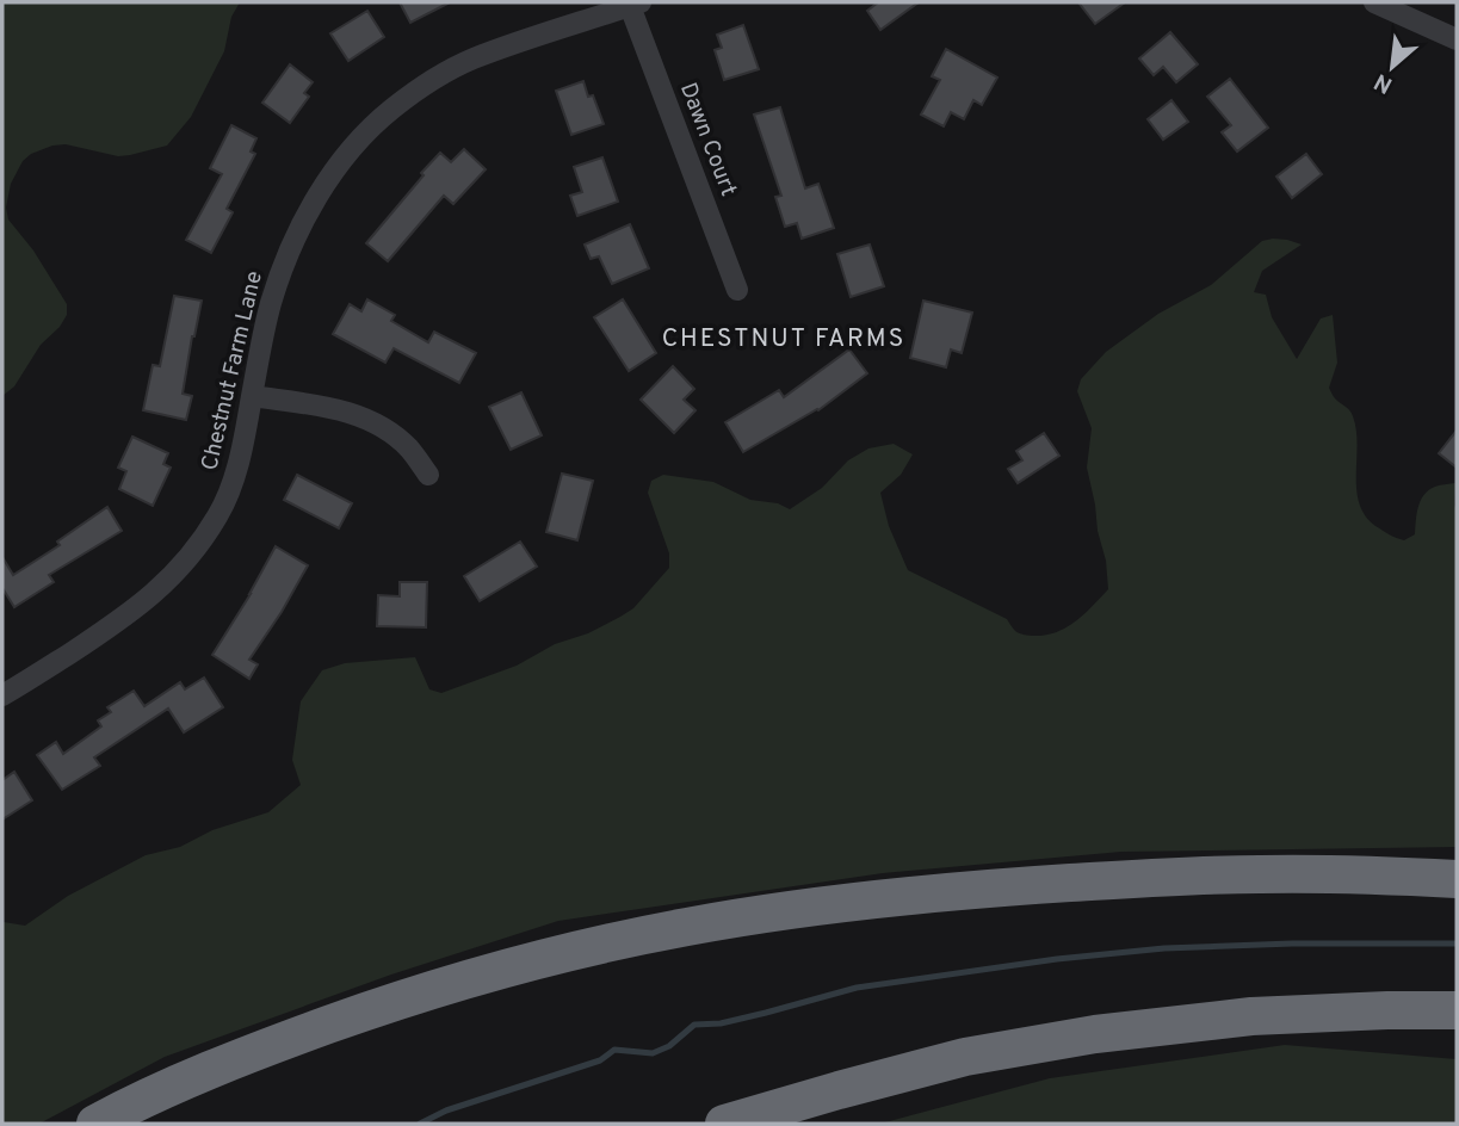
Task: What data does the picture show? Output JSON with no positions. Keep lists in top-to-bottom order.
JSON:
{
  "streets": {
    "street": ["Dawn Court", "Chestnut Farm Lane"]
  },
  "crossings": [
    ["Dawn Court", "Chestnut Farm Lane"]
  ],
  "districts": ["CHESTNUT FARMS"],
  "north": "bottom left"
}
